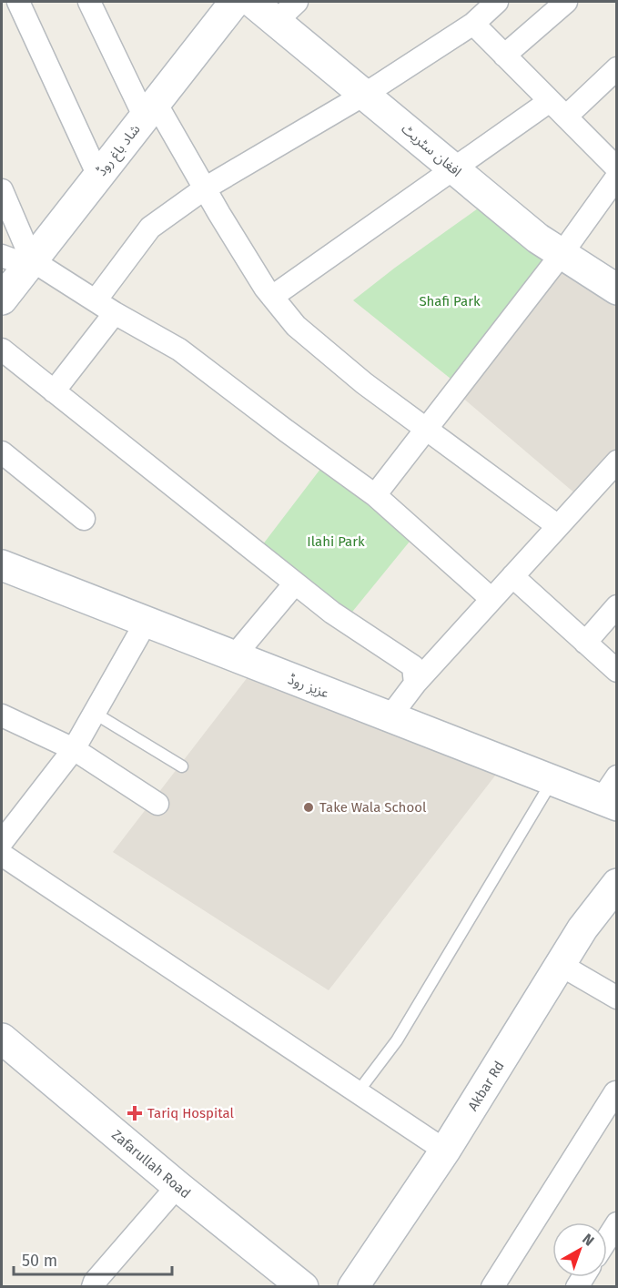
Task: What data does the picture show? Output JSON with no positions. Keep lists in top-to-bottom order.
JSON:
{
  "streets": {
    "main road": [
      "شاد باغ روڈ",
      "افغان سٹریٹ",
      "عزیز روڈ",
      "Akbar Rd",
      "Zafarullah Road"
    ]
  },
  "parks": ["Shafi Park", "Ilahi Park"],
  "places": {
    "other": ["Take Wala School"],
    "health": ["Tariq Hospital"]
  },
  "scale_bar": "50 m",
  "north": "top right"
}
